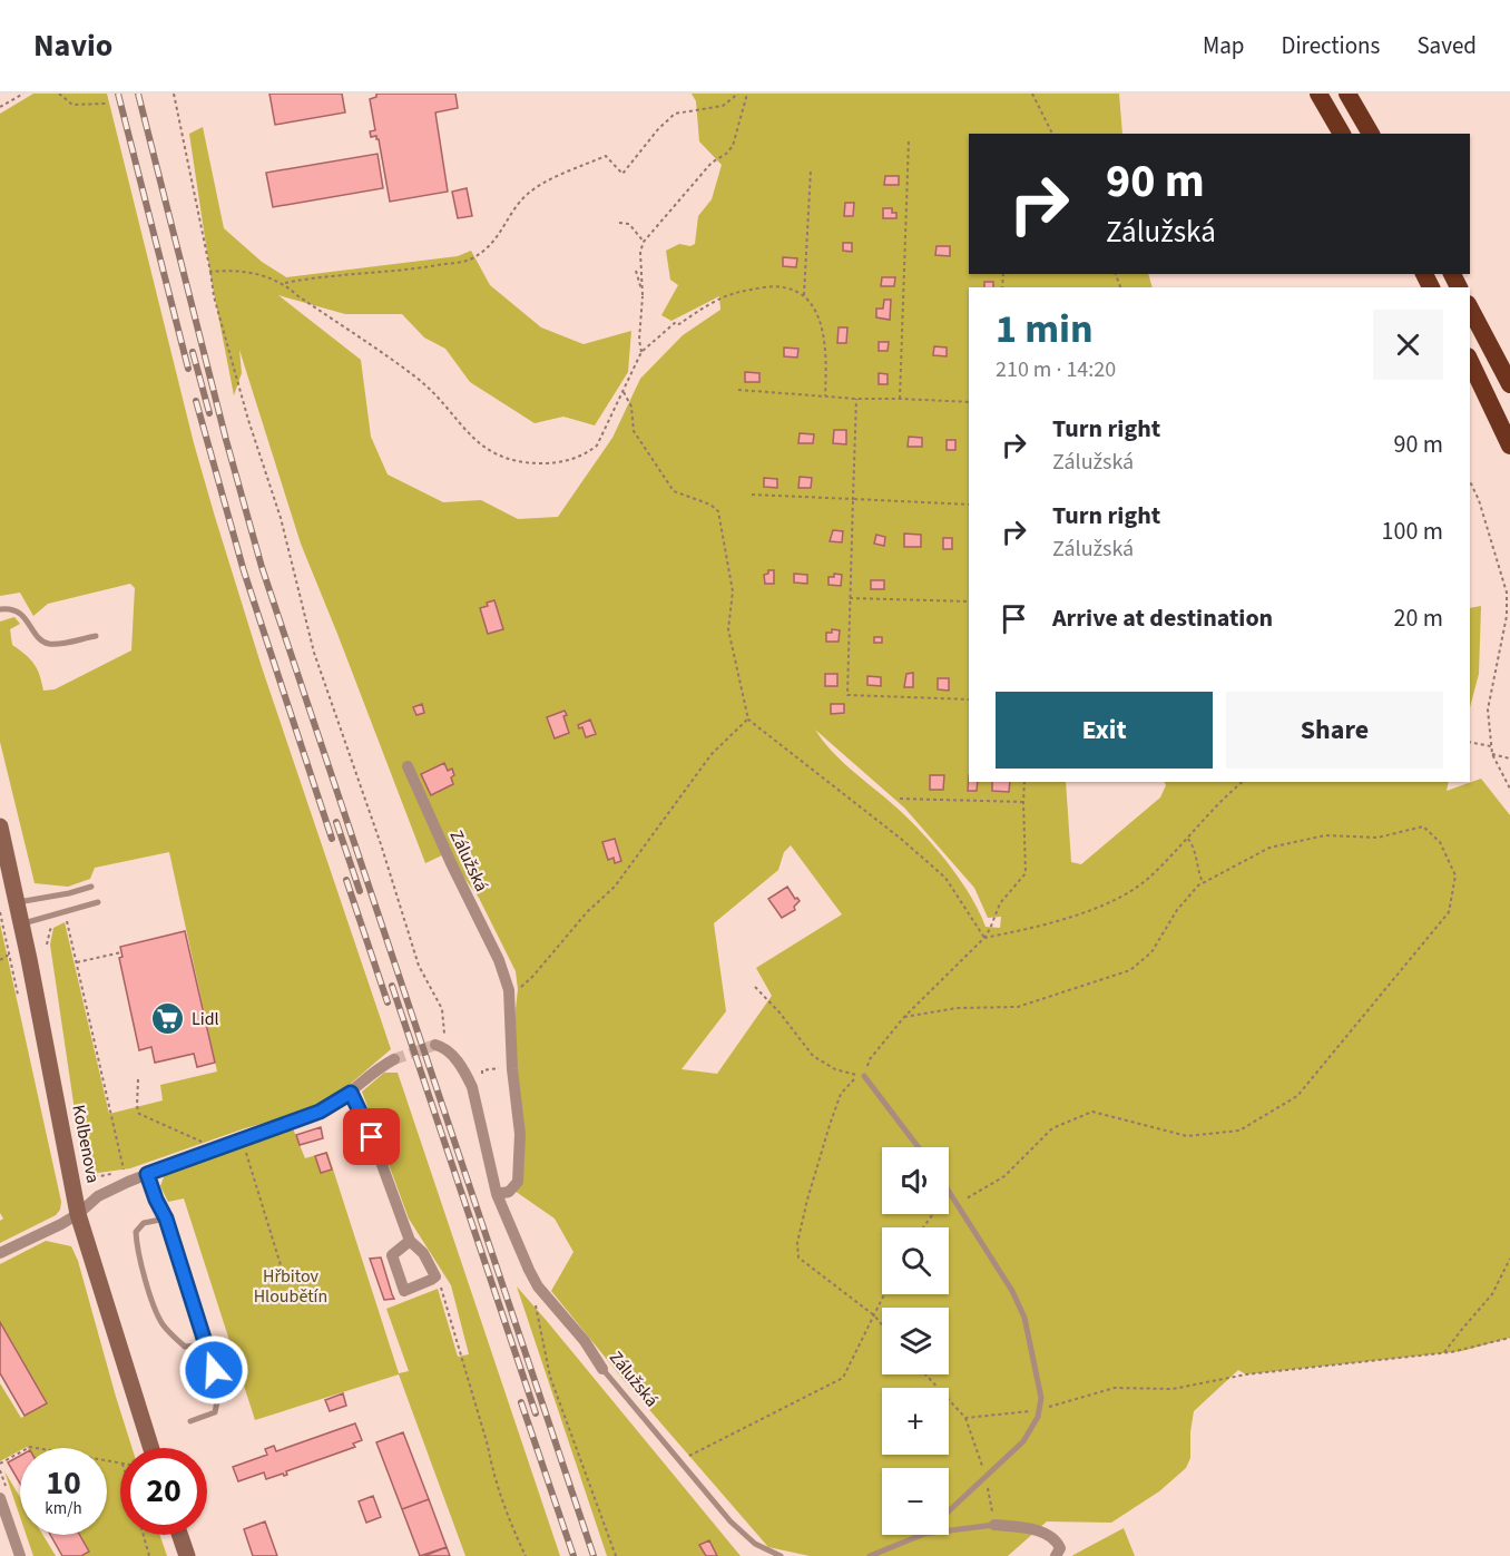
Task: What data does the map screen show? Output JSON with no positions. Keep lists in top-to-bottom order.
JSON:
{
  "streets": {
    "main road": ["Kolbenova"],
    "street": ["Zálužská"]
  },
  "parks": ["Hřbitov Hloubětín"],
  "places": {
    "supermarket": ["Lidl"]
  },
  "page": {
    "header": "Navio",
    "nav": ["Map", "Directions", "Saved"],
    "turn": ["90 m", "Zálužská"],
    "heading": ["1 min", "210 m · 14:20"],
    "list": [
      {
        "name": "Turn right",
        "note": "Zálužská",
        "value": "90 m"
      },
      {
        "name": "Turn right",
        "note": "Zálužská",
        "value": "100 m"
      },
      {
        "name": "Arrive at destination",
        "value": "20 m"
      }
    ],
    "buttons": ["Exit", "Share"],
    "map_buttons": ["+", "−"],
    "speed": "10 km/h",
    "limit": "20"
  }
}
